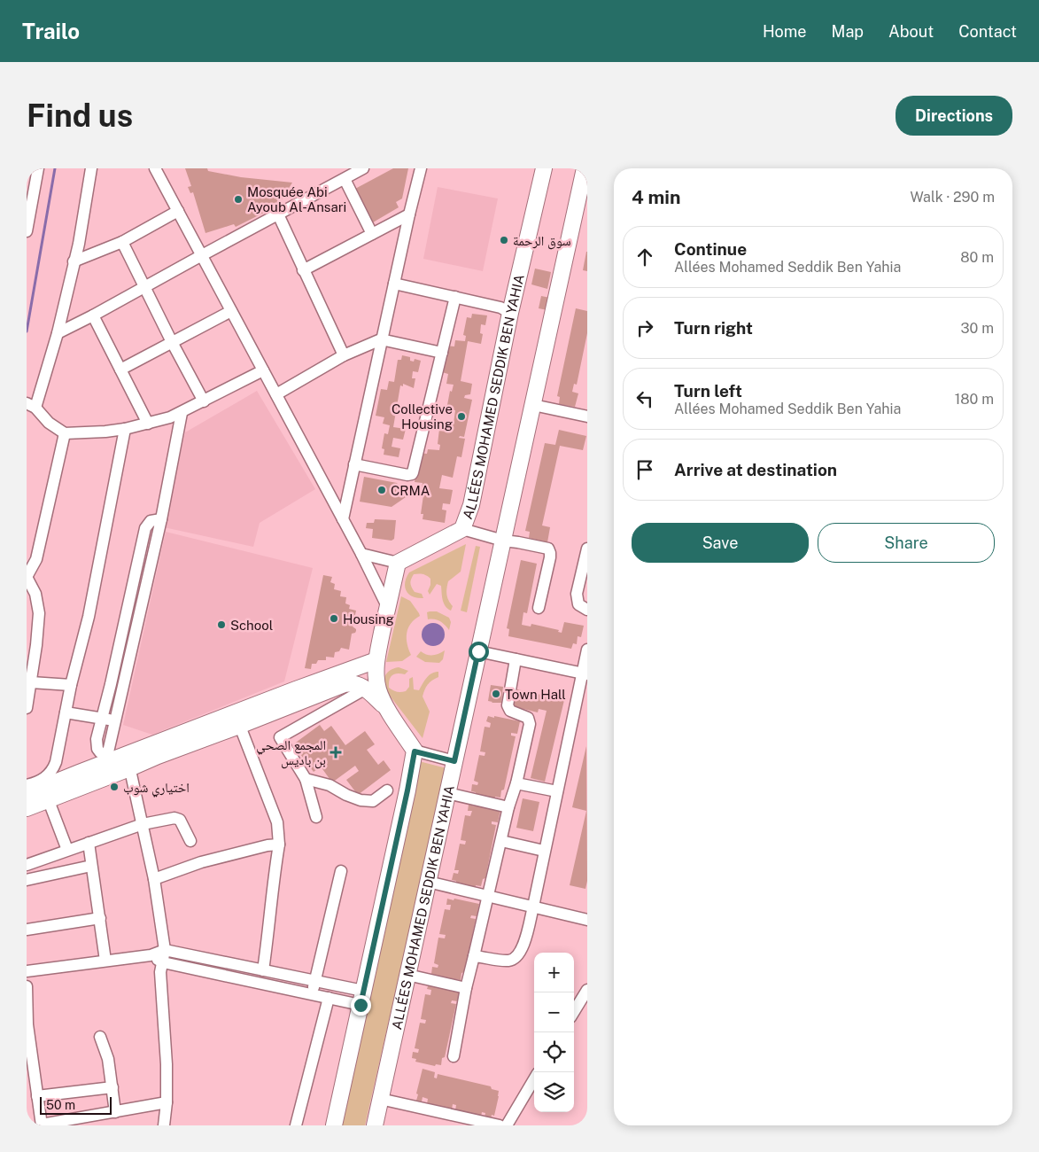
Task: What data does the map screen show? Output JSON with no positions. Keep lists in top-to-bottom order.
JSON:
{
  "streets": {
    "street": ["ALLÉES MOHAMED SEDDIK BEN YAHIA"]
  },
  "places": {
    "other": [
      "Mosquée Abi Ayoub Al-Ansari",
      "سوق الرحمة",
      "Collective Housing",
      "CRMA",
      "Housing",
      "School",
      "Town Hall",
      "اختياري شوب"
    ],
    "health": ["المجمع الصحي بن باديس"]
  },
  "scale_bar": "50 m",
  "page": {
    "header": "Trailo",
    "nav": [
      "Home",
      "Map",
      "About",
      "Contact"
    ],
    "buttons": [
      "Directions",
      ["Save", "Share"]
    ],
    "title": "Find us",
    "heading": ["4 min", "Walk · 290 m"],
    "list": [
      ["Continue", "Allées Mohamed Seddik Ben Yahia", "80 m"],
      ["Turn right", "30 m"],
      ["Turn left", "Allées Mohamed Seddik Ben Yahia", "180 m"],
      "Arrive at destination"
    ],
    "map_buttons": ["+", "−"],
    "scale": "50 m"
  }
}
